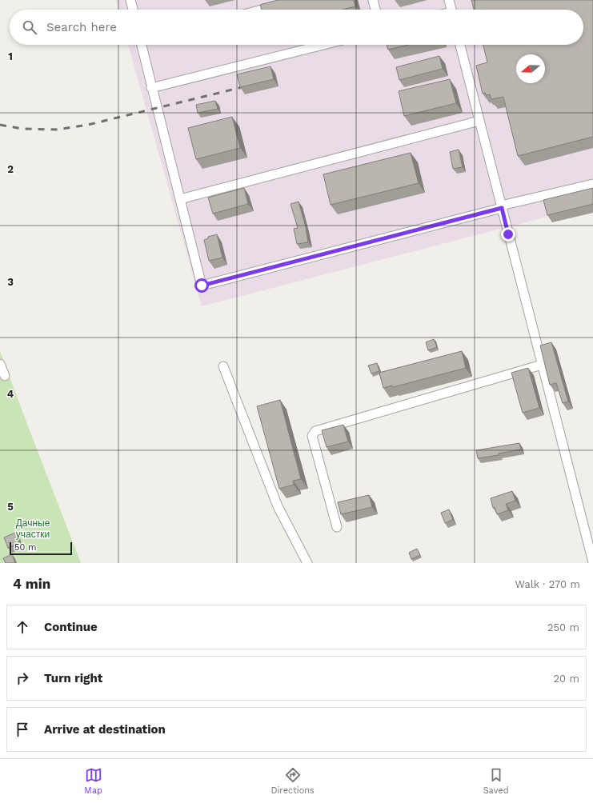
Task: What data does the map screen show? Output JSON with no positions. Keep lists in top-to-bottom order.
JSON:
{
  "parks": ["Дачные участки"],
  "scale_bar": "50 m",
  "north": "left",
  "page": {
    "search": "Search here",
    "scale": "50 m",
    "heading": ["4 min", "Walk · 270 m"],
    "list": [
      ["Continue", "250 m"],
      ["Turn right", "20 m"],
      "Arrive at destination"
    ],
    "nav": ["Map", "Directions", "Saved"]
  },
  "grid": {
    "rows": [
      "1",
      "2",
      "3",
      "4",
      "5"
    ]
  }
}
